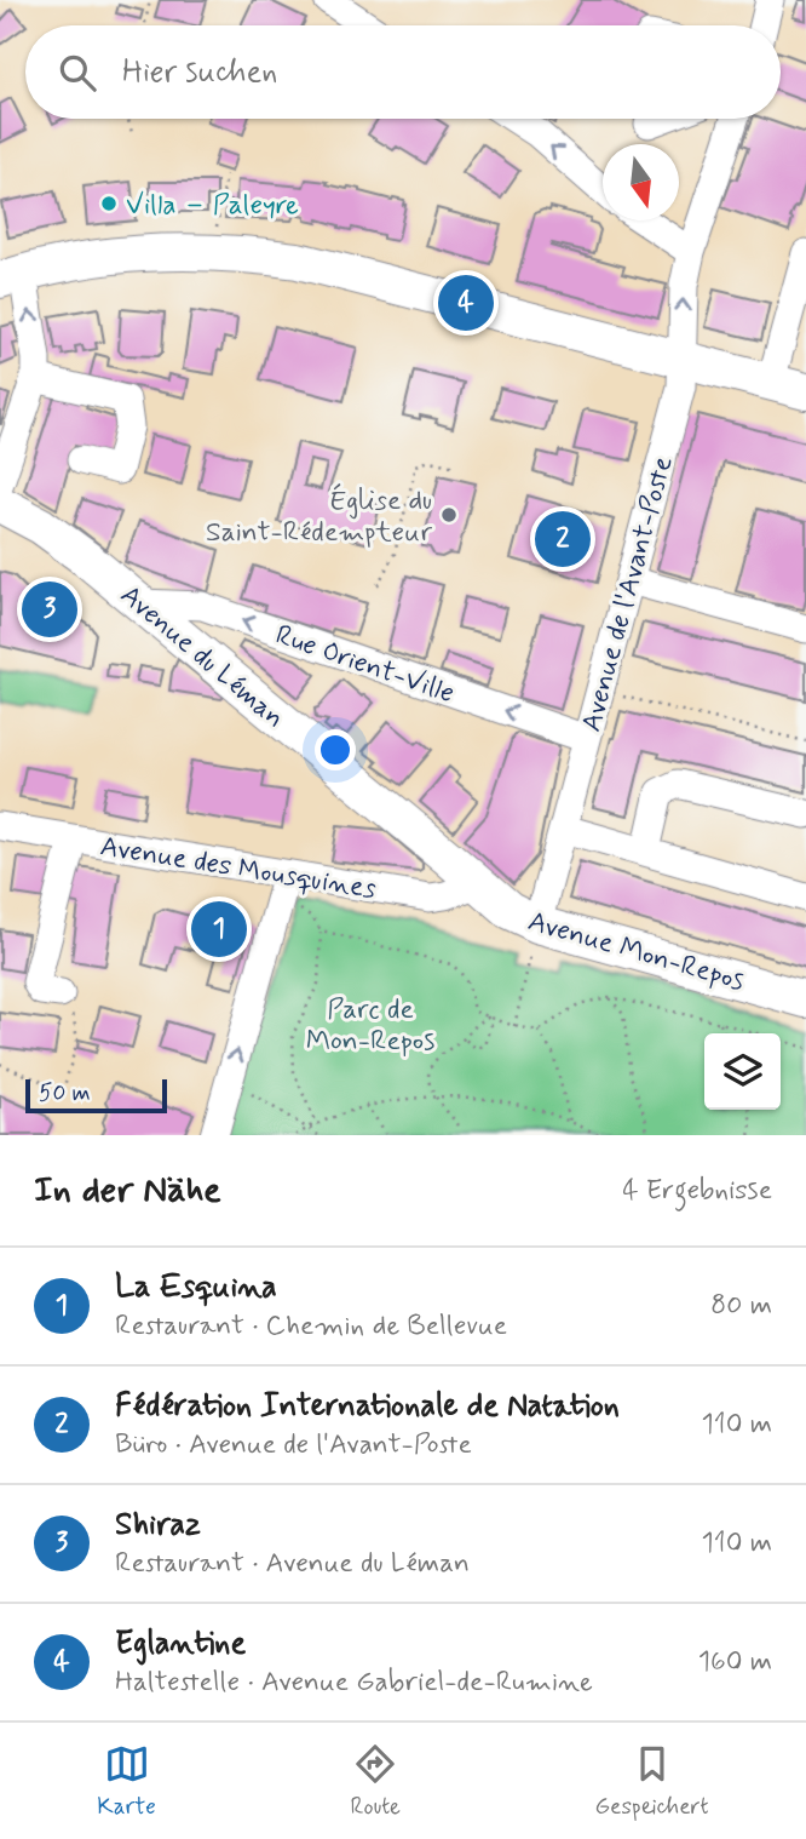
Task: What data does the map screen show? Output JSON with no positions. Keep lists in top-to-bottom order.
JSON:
{
  "streets": {
    "main road": ["Avenue du Léman", "Avenue Mon-Repos"],
    "street": ["Avenue de l'Avant-Poste", "Rue Orient-Ville", "Avenue des Mousquines"]
  },
  "crossings": [
    ["Avenue de l'Avant-Poste", "Rue Orient-Ville"],
    ["Avenue de l'Avant-Poste", "Avenue Mon-Repos"],
    ["Avenue du Léman", "Rue Orient-Ville"],
    ["Avenue du Léman", "Avenue des Mousquines"],
    ["Avenue du Léman", "Avenue Mon-Repos"],
    ["Avenue des Mousquines", "Avenue Mon-Repos"]
  ],
  "one_way": ["Rue Orient-Ville"],
  "parks": ["Parc de Mon-Repos"],
  "places": ["Villa – Paleyre", "Église du Saint-Rédempteur"],
  "scale_bar": "50 m",
  "north": "bottom",
  "page": {
    "search": "Hier suchen",
    "pins": [
      "4",
      "2",
      "3",
      "1"
    ],
    "scale": "50 m",
    "heading": ["In der Nähe", "4 Ergebnisse"],
    "list": [
      {
        "mark": "1",
        "name": "La Esquina",
        "note": "Restaurant · Chemin de Bellevue",
        "value": "80 m"
      },
      {
        "mark": "2",
        "name": "Fédération Internationale de Natation",
        "note": "Büro · Avenue de l'Avant-Poste",
        "value": "110 m"
      },
      {
        "mark": "3",
        "name": "Shiraz",
        "note": "Restaurant · Avenue du Léman",
        "value": "110 m"
      },
      {
        "mark": "4",
        "name": "Eglantine",
        "note": "Haltestelle · Avenue Gabriel-de-Rumine",
        "value": "160 m"
      }
    ],
    "nav": ["Karte", "Route", "Gespeichert"]
  }
}
